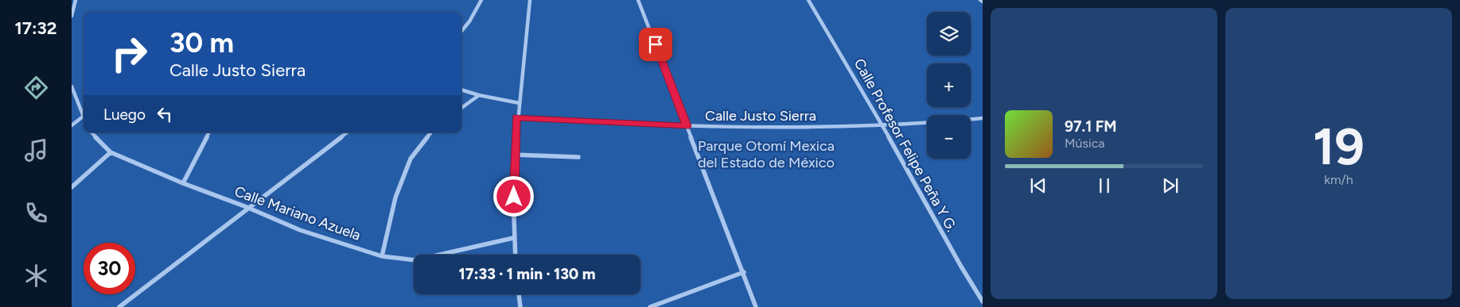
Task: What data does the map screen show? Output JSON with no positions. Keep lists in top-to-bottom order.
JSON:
{
  "streets": {
    "street": ["Calle Justo Sierra", "Calle Profesor Felipe Peña Y G.", "Calle Mariano Azuela"]
  },
  "crossings": [
    ["Calle Justo Sierra", "Calle Profesor Felipe Peña Y G."]
  ],
  "parks": ["Parque Otomí Mexica del Estado de México"],
  "page": {
    "tabs": "17:32",
    "tile": ["19", "km/h"],
    "map_buttons": ["+", "−"],
    "turn": ["30 m", "Calle Justo Sierra"],
    "then": "Luego",
    "song": ["97.1 FM", "Música"],
    "limit": "30",
    "trip": "17:33 · 1 min · 130 m"
  }
}
